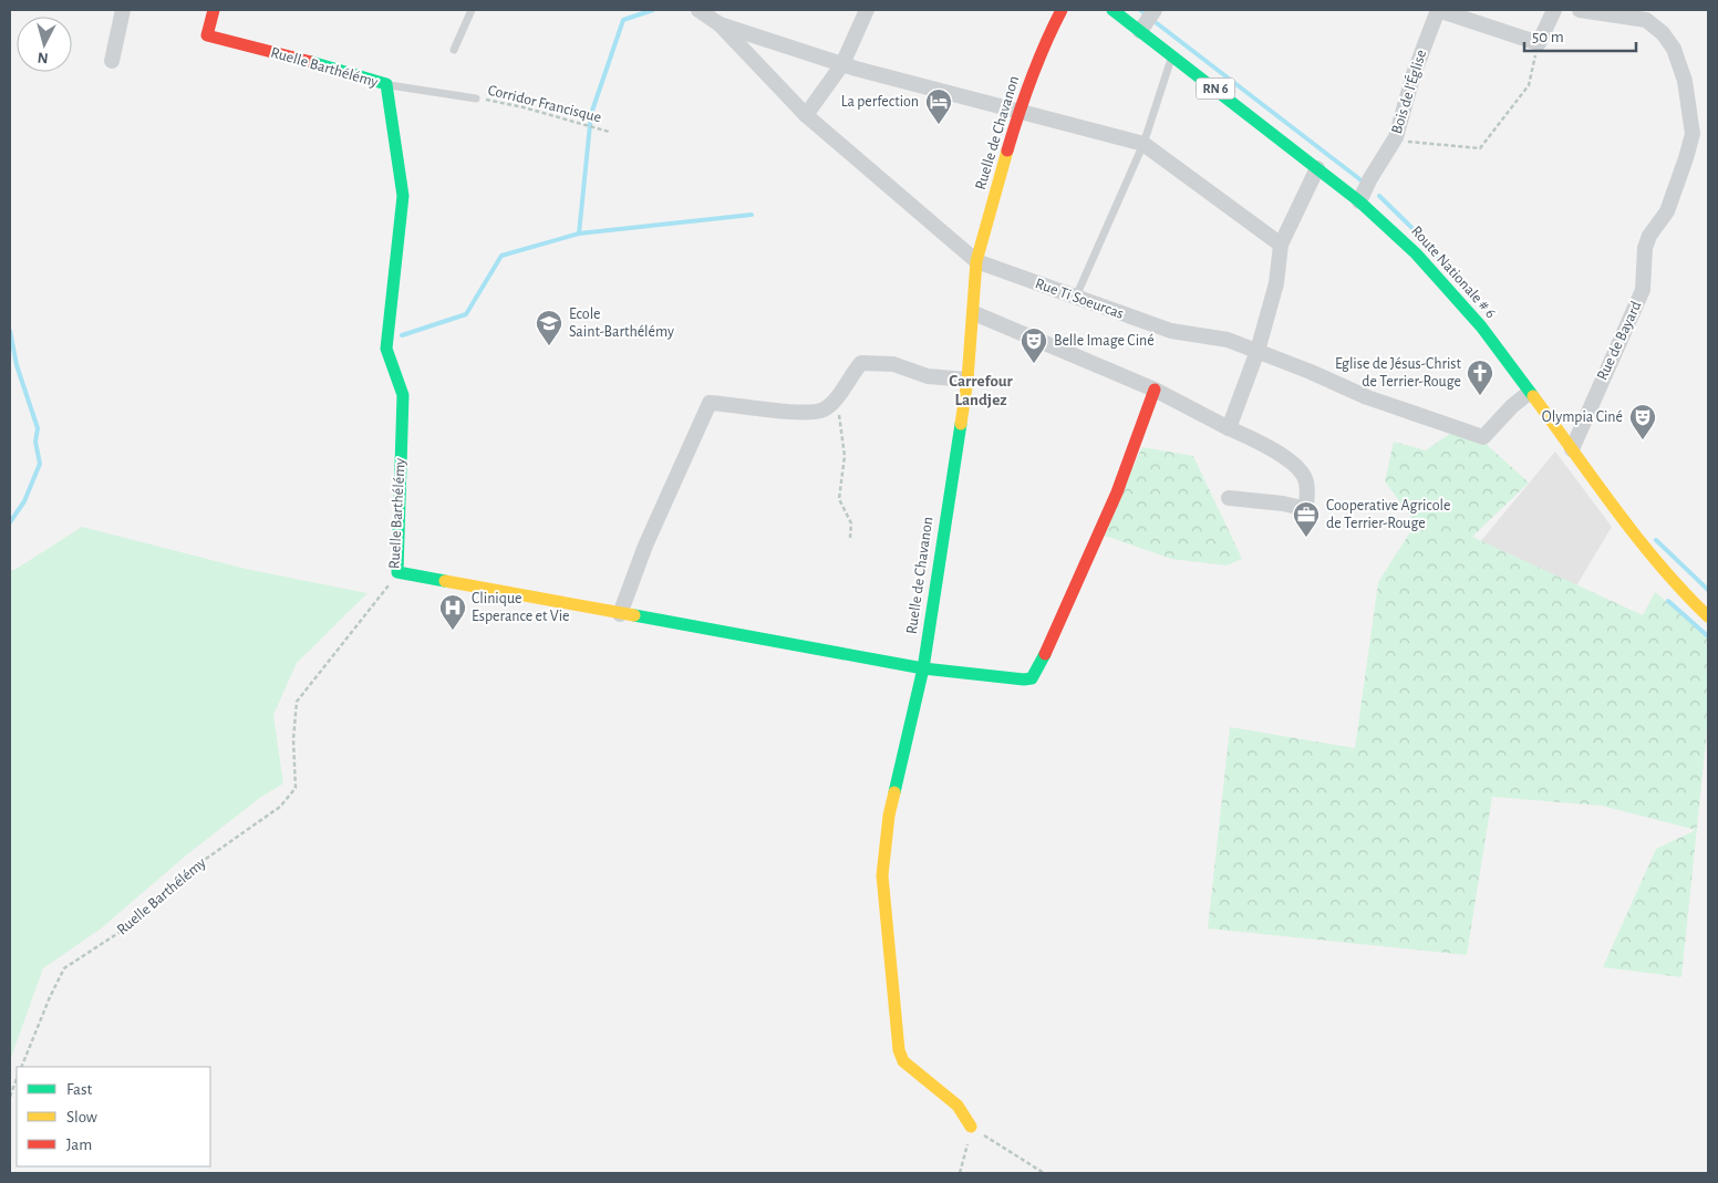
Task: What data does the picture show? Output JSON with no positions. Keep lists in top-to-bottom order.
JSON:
{
  "streets": {
    "street": [
      "Ruelle Barthélémy",
      "RN 6",
      "Bois de l'Église",
      "Ruelle de Chavanon",
      "Route Nationale # 6",
      "Rue Ti Soeurcas",
      "Rue de Bayard"
    ],
    "path": ["Corridor Francisque"]
  },
  "crossings": [
    ["Bois de l'Église", "Route Nationale # 6"],
    ["Ruelle de Chavanon", "Rue Ti Soeurcas"],
    ["Route Nationale # 6", "Rue Ti Soeurcas"],
    ["Route Nationale # 6", "Rue de Bayard"]
  ],
  "districts": ["Carrefour Landjez"],
  "places": {
    "hotel": ["La perfection"],
    "school or university": ["Ecole Saint-Barthélémy"],
    "theatre": ["Belle Image Ciné", "Olympia Ciné"],
    "church": ["Eglise de Jésus-Christ de Terrier-Rouge"],
    "office": ["Cooperative Agricole de Terrier-Rouge"],
    "hospital": ["Clinique Esperance et Vie"]
  },
  "legend": ["Fast", "Slow", "Jam"],
  "scale_bar": "50 m",
  "north": "bottom"
}
